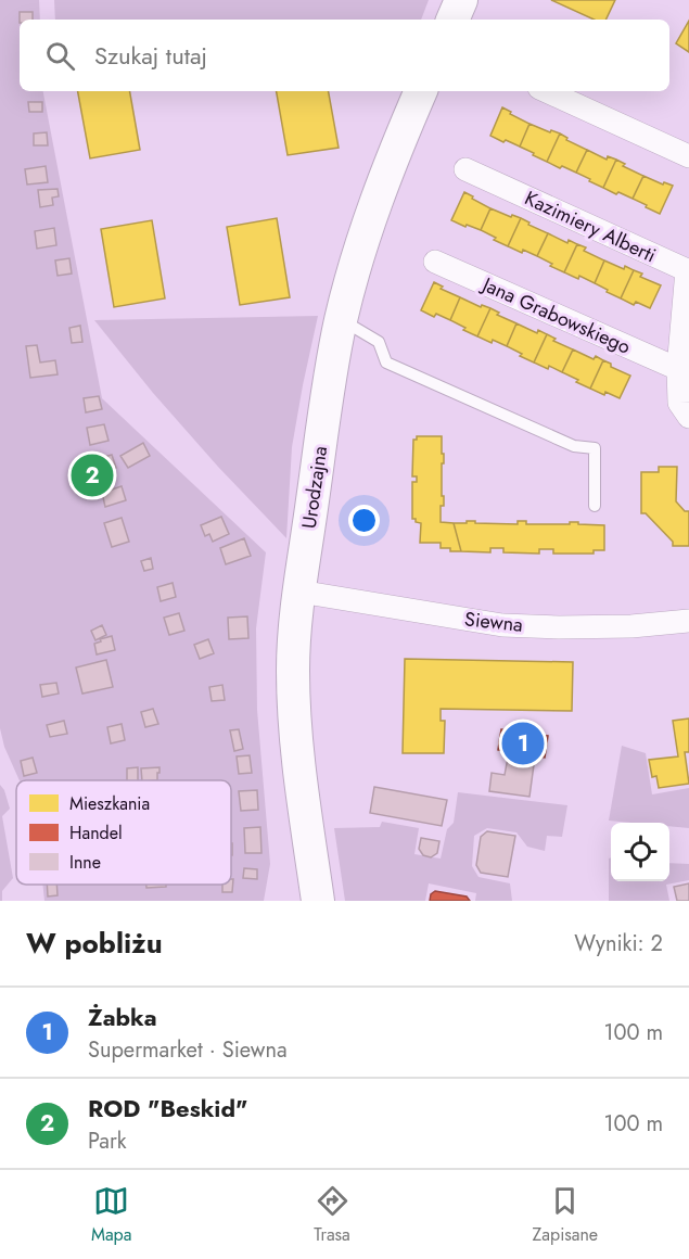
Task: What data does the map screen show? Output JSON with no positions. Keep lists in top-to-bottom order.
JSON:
{
  "streets": {
    "street": [
      "Kazimiery Alberti",
      "Jana Grabowskiego",
      "Urodzajna",
      "Siewna"
    ]
  },
  "crossings": [
    ["Kazimiery Alberti", "Jana Grabowskiego"],
    ["Urodzajna", "Siewna"]
  ],
  "legend": ["Mieszkania", "Handel", "Inne"],
  "page": {
    "search": "Szukaj tutaj",
    "pins": ["2", "1"],
    "heading": ["W pobliżu", "Wyniki: 2"],
    "list": [
      {
        "mark": "1",
        "name": "Żabka",
        "note": "Supermarket · Siewna",
        "value": "100 m"
      },
      {
        "mark": "2",
        "name": "ROD \"Beskid\"",
        "note": "Park",
        "value": "100 m"
      }
    ],
    "nav": ["Mapa", "Trasa", "Zapisane"]
  }
}
